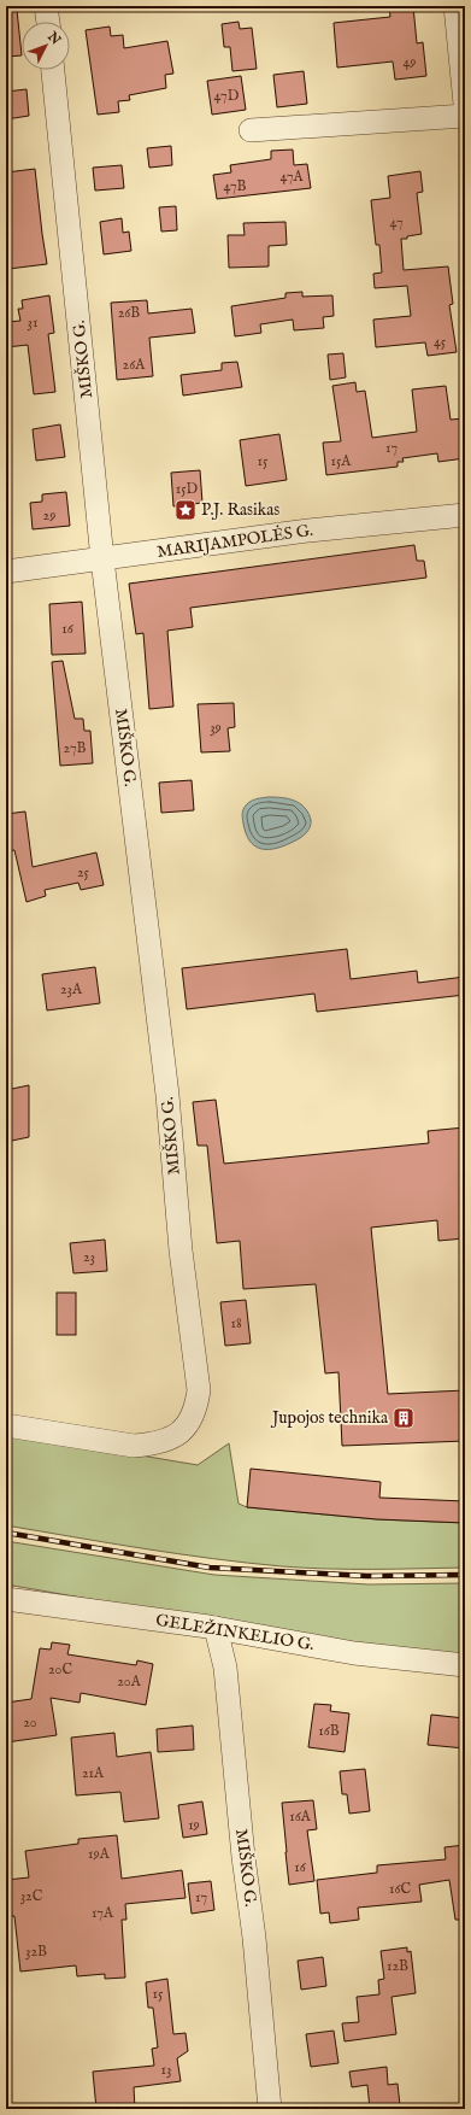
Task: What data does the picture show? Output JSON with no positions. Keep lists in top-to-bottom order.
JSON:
{
  "streets": {
    "street": ["MIŠKO G.", "MARIJAMPOLĖS G.", "GELEŽINKELIO G."]
  },
  "crossings": [
    ["MIŠKO G.", "MARIJAMPOLĖS G."],
    ["MIŠKO G.", "GELEŽINKELIO G."]
  ],
  "places": {
    "place": ["P.J. Rasikas"],
    "building": ["Jupojos technika"]
  },
  "house_numbers": [
    "49",
    "47D",
    "47A",
    "47B",
    "47",
    "26B",
    "31",
    "45",
    "26A",
    "17",
    "15",
    "15A",
    "15D",
    "29",
    "16",
    "39",
    "27B",
    "25",
    "23A",
    "23",
    "18",
    "20C",
    "20A",
    "20",
    "16B",
    "21A",
    "16A",
    "19",
    "19A",
    "16",
    "16C",
    "32C",
    "17",
    "17A",
    "32B",
    "12B",
    "15",
    "13"
  ],
  "north": "top right"
}
